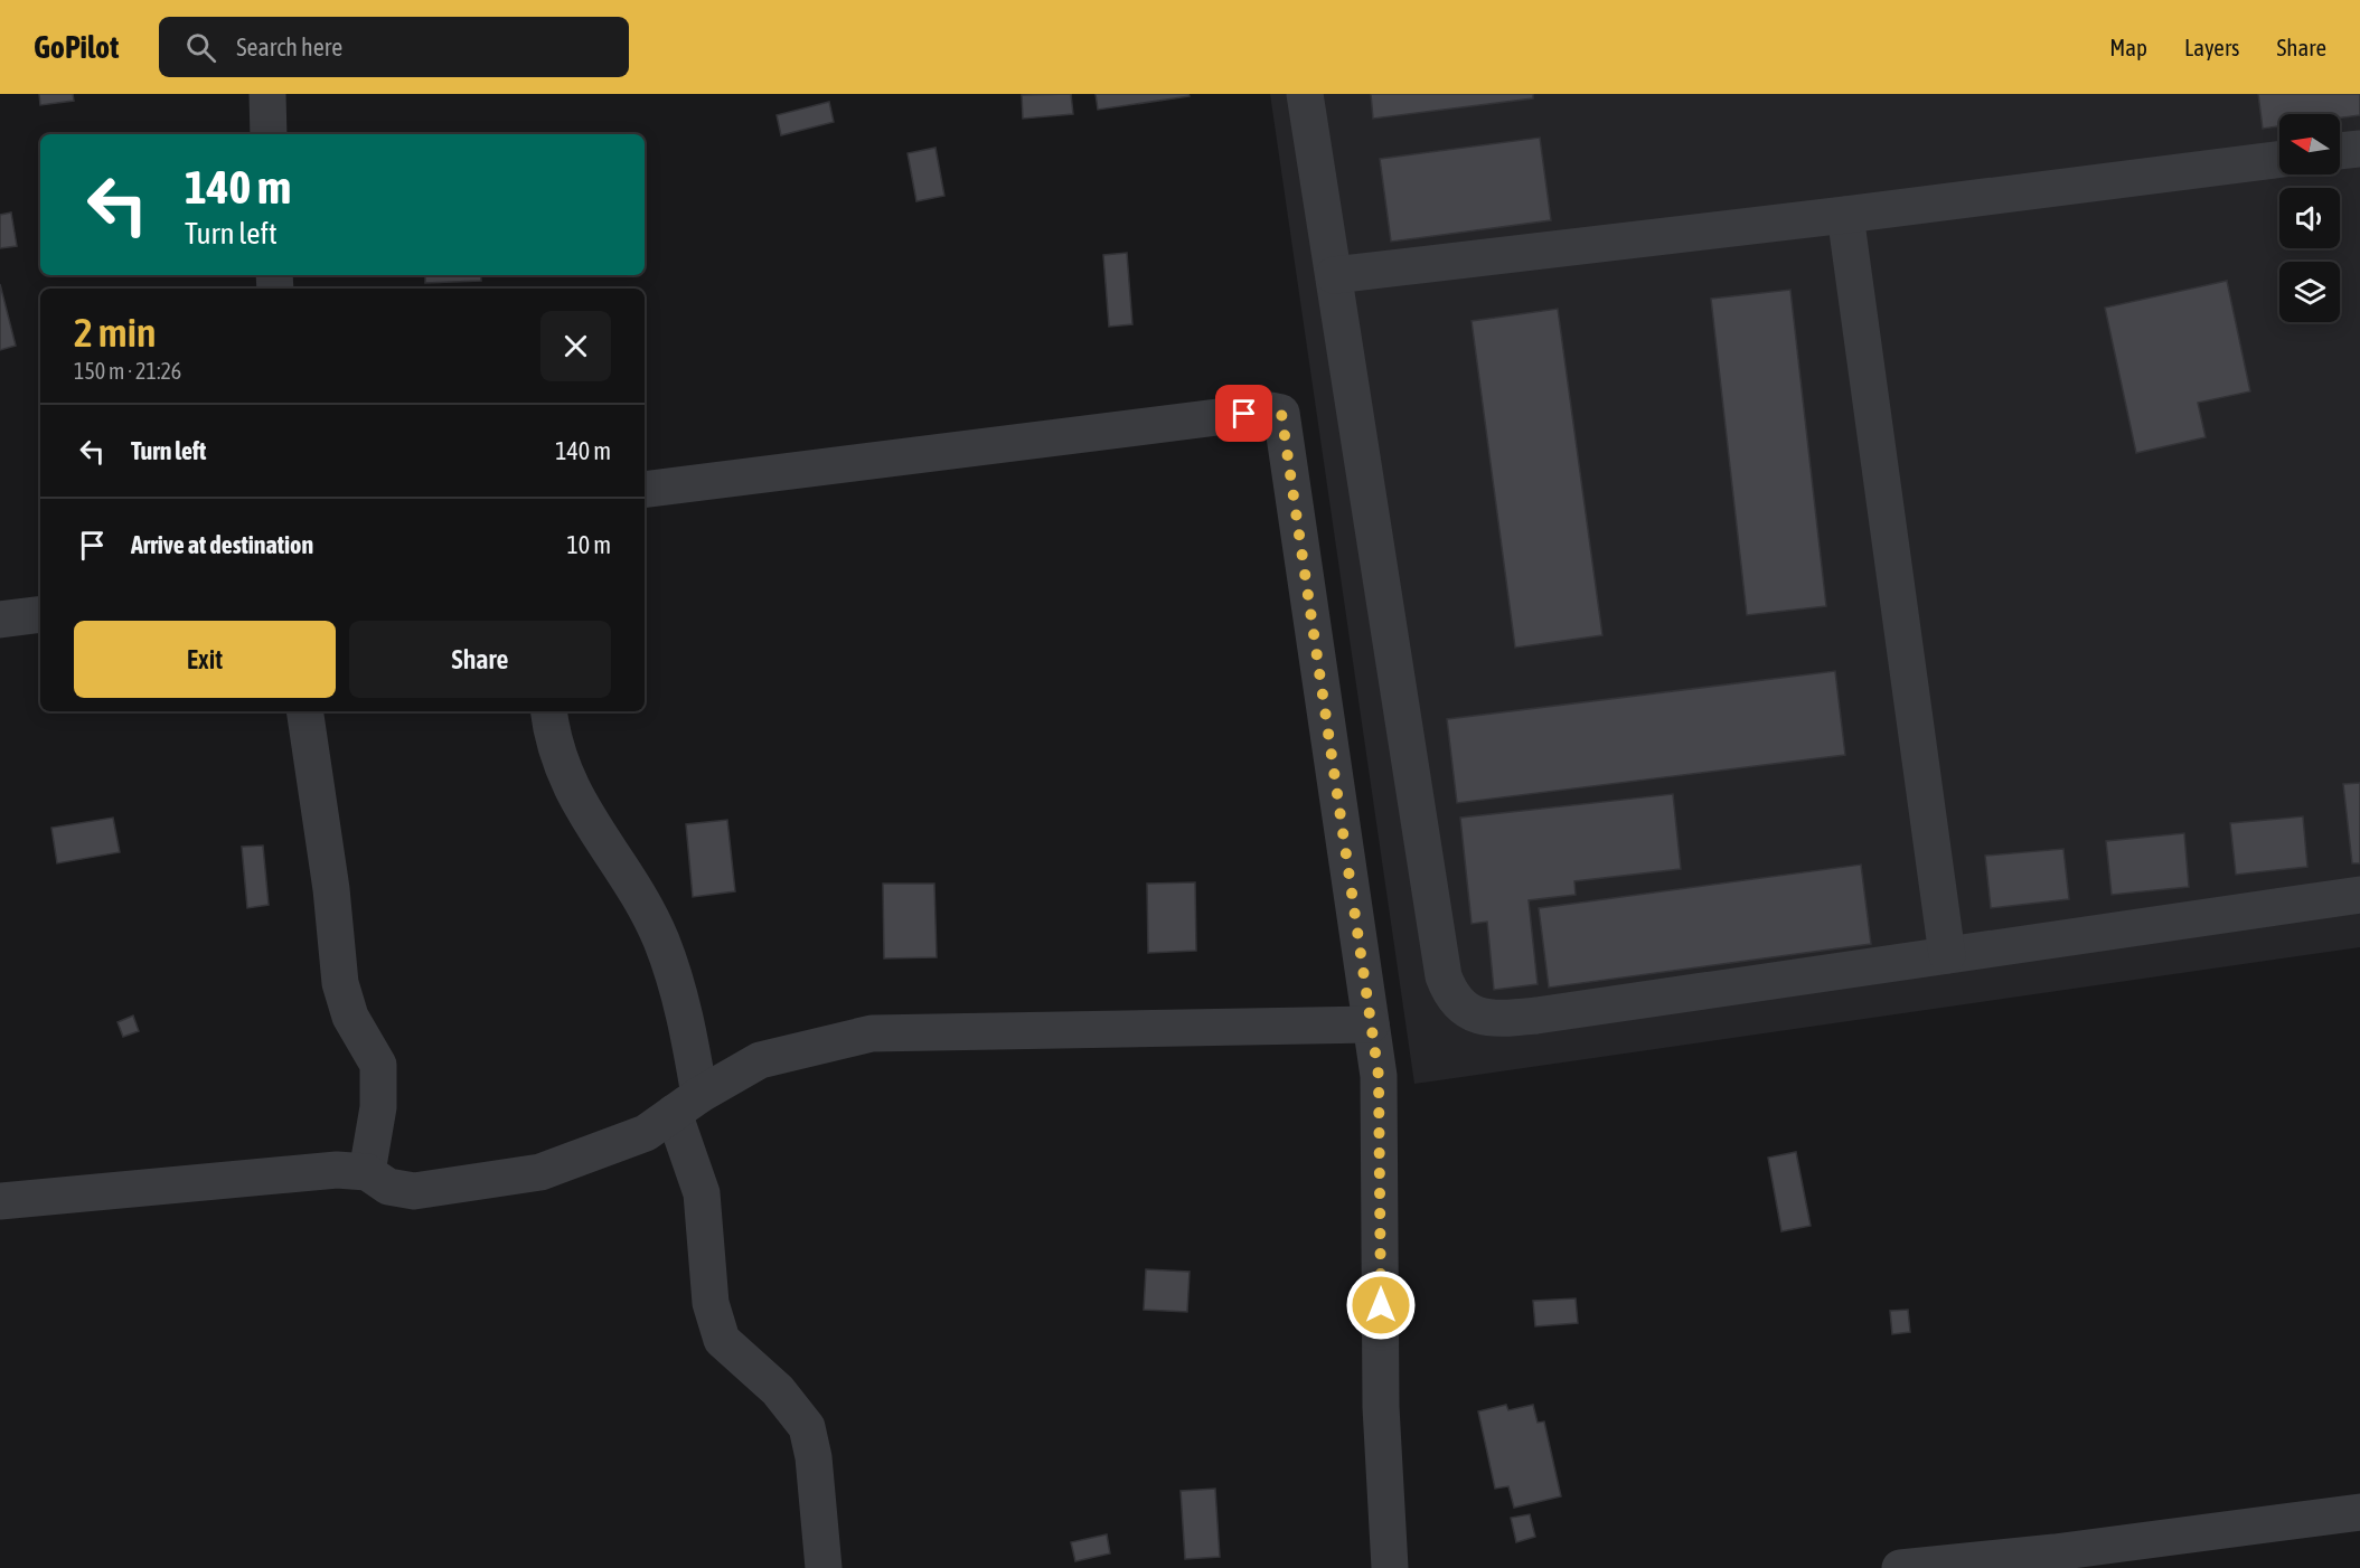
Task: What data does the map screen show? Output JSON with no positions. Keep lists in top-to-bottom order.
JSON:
{
  "north": "left",
  "page": {
    "header": "GoPilot",
    "search": "Search here",
    "nav": ["Map", "Layers", "Share"],
    "turn": ["140 m", "Turn left"],
    "heading": ["2 min", "150 m · 21:26"],
    "list": [
      {
        "name": "Turn left",
        "value": "140 m"
      },
      {
        "name": "Arrive at destination",
        "value": "10 m"
      }
    ],
    "buttons": ["Exit", "Share"]
  }
}
